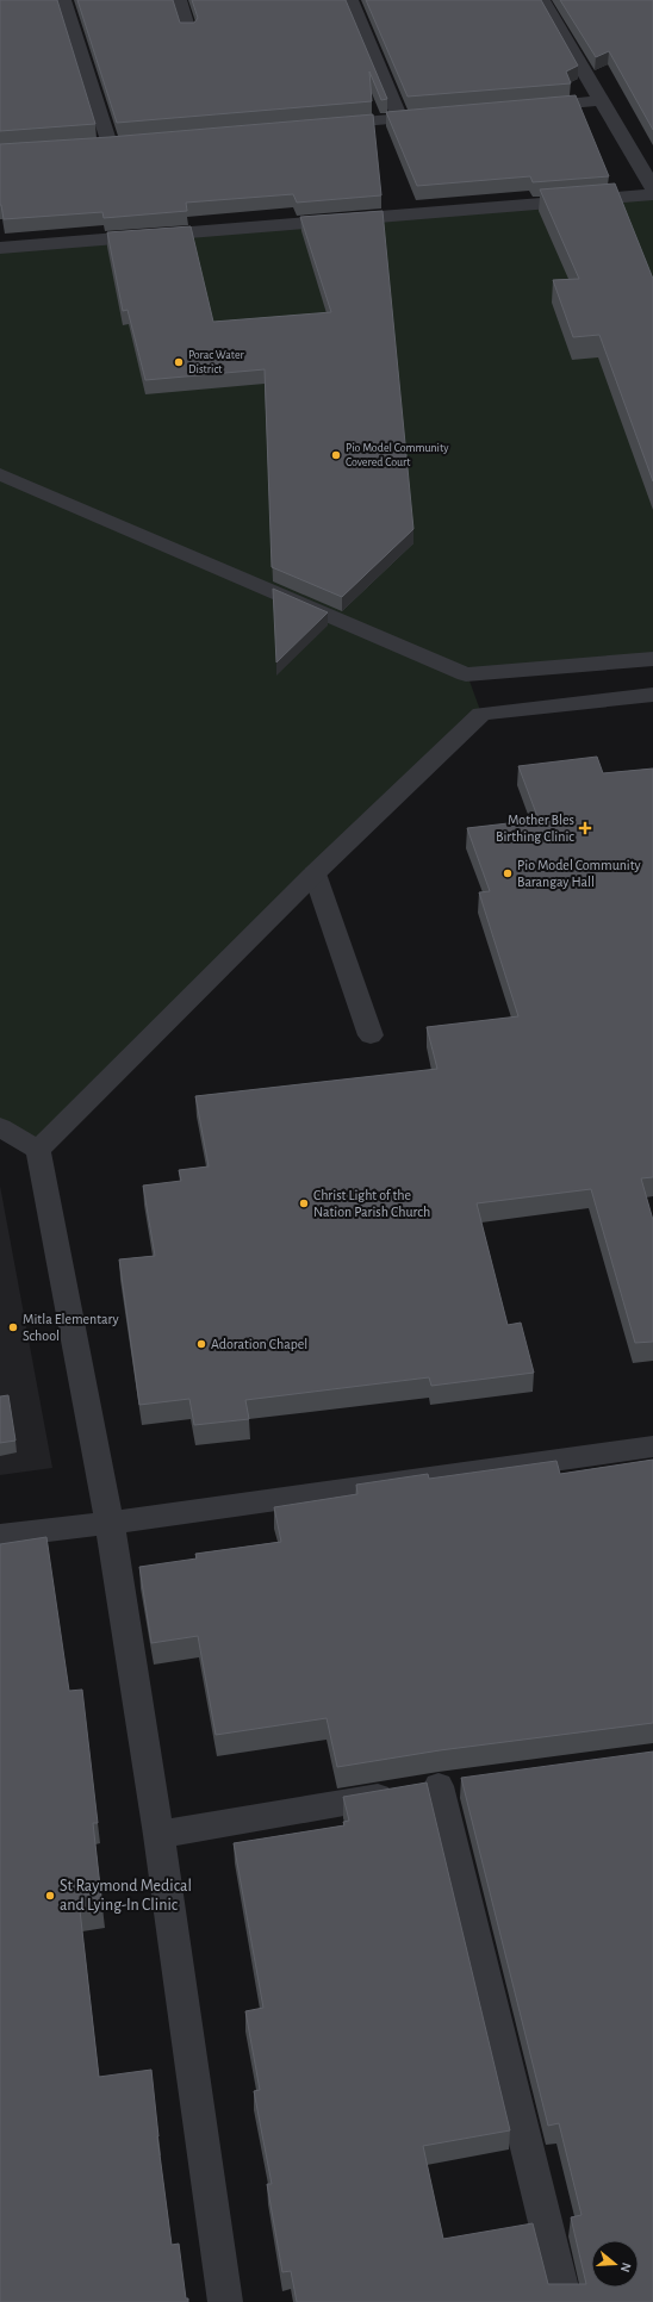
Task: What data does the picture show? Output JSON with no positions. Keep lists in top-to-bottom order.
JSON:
{
  "places": {
    "other": [
      "Porac Water District",
      "Pio Model Community Covered Court",
      "Pio Model Community Barangay Hall",
      "Christ Light of the Nation Parish Church",
      "Mitla Elementary School",
      "Adoration Chapel",
      "St Raymond Medical and Lying-In Clinic"
    ],
    "health": ["Mother Bles Birthing Clinic"]
  },
  "north": "right"
}
